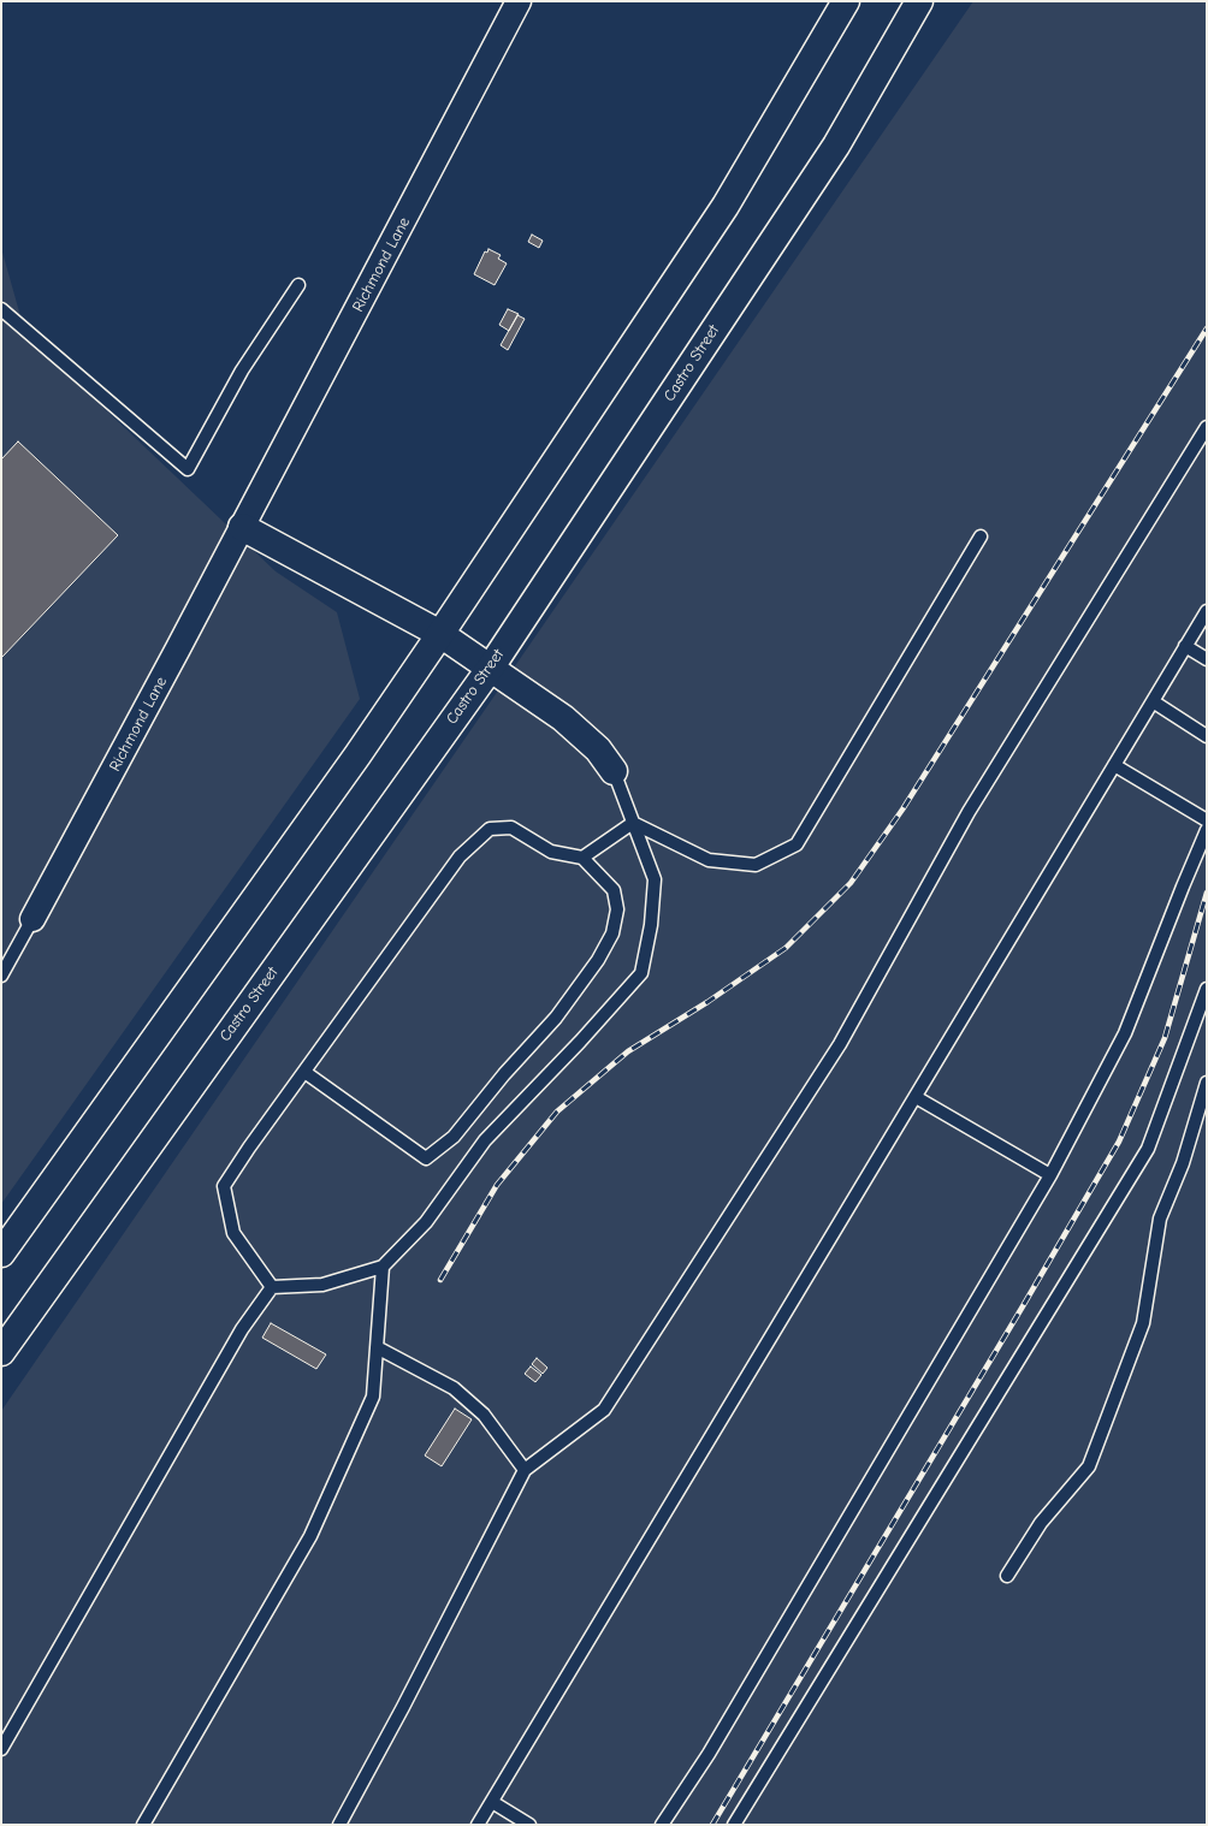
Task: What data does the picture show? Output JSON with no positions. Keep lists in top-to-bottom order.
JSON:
{
  "streets": {
    "main road": ["Castro Street"],
    "street": ["Richmond Lane"]
  }
}
